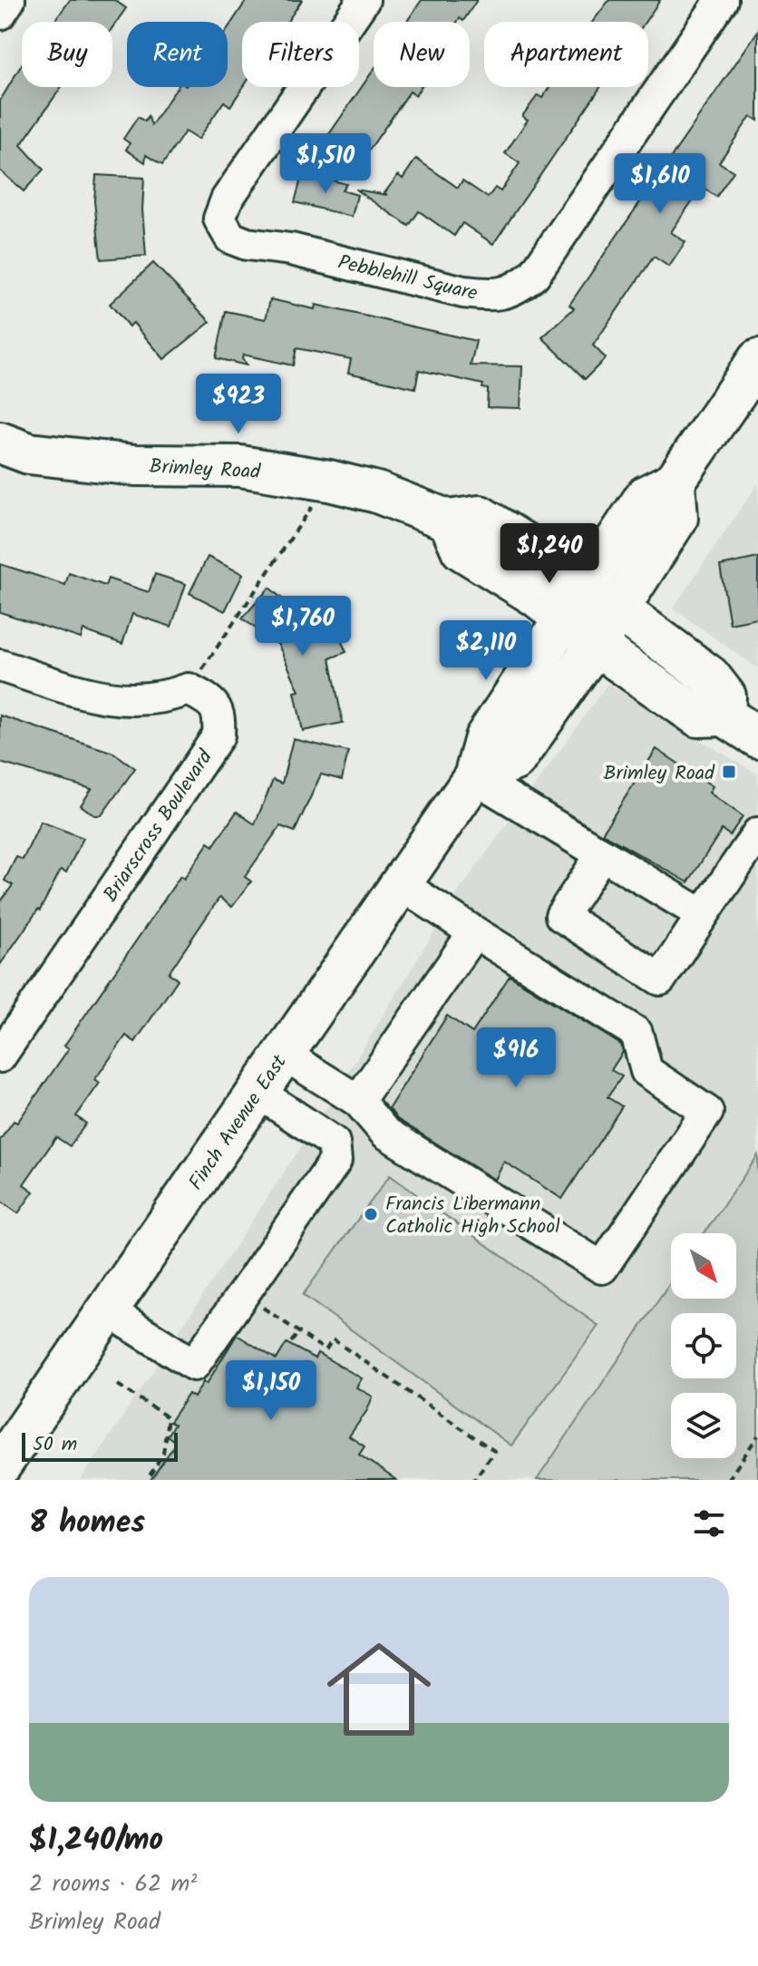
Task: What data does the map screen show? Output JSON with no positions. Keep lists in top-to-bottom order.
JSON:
{
  "streets": {
    "main road": ["Brimley Road", "Finch Avenue East"],
    "street": ["Pebblehill Square", "Briarscross Boulevard"]
  },
  "crossings": [
    ["Brimley Road", "Finch Avenue East"]
  ],
  "places": {
    "transit": ["Brimley Road"],
    "other": ["Francis Libermann Catholic High School"]
  },
  "scale_bar": "50 m",
  "north": "bottom right",
  "page": {
    "chip": [
      "Buy",
      "Rent",
      "Filters",
      "New",
      "Apartment"
    ],
    "price": [
      "$1,510",
      "$1,610",
      "$923",
      "$1,240",
      "$1,760",
      "$2,110",
      "$916",
      "$1,150"
    ],
    "scale": "50 m",
    "heading": "8 homes",
    "list": [
      {
        "name": "$1,240/mo",
        "note": "2 rooms · 62 m² · Brimley Road"
      }
    ]
  }
}
